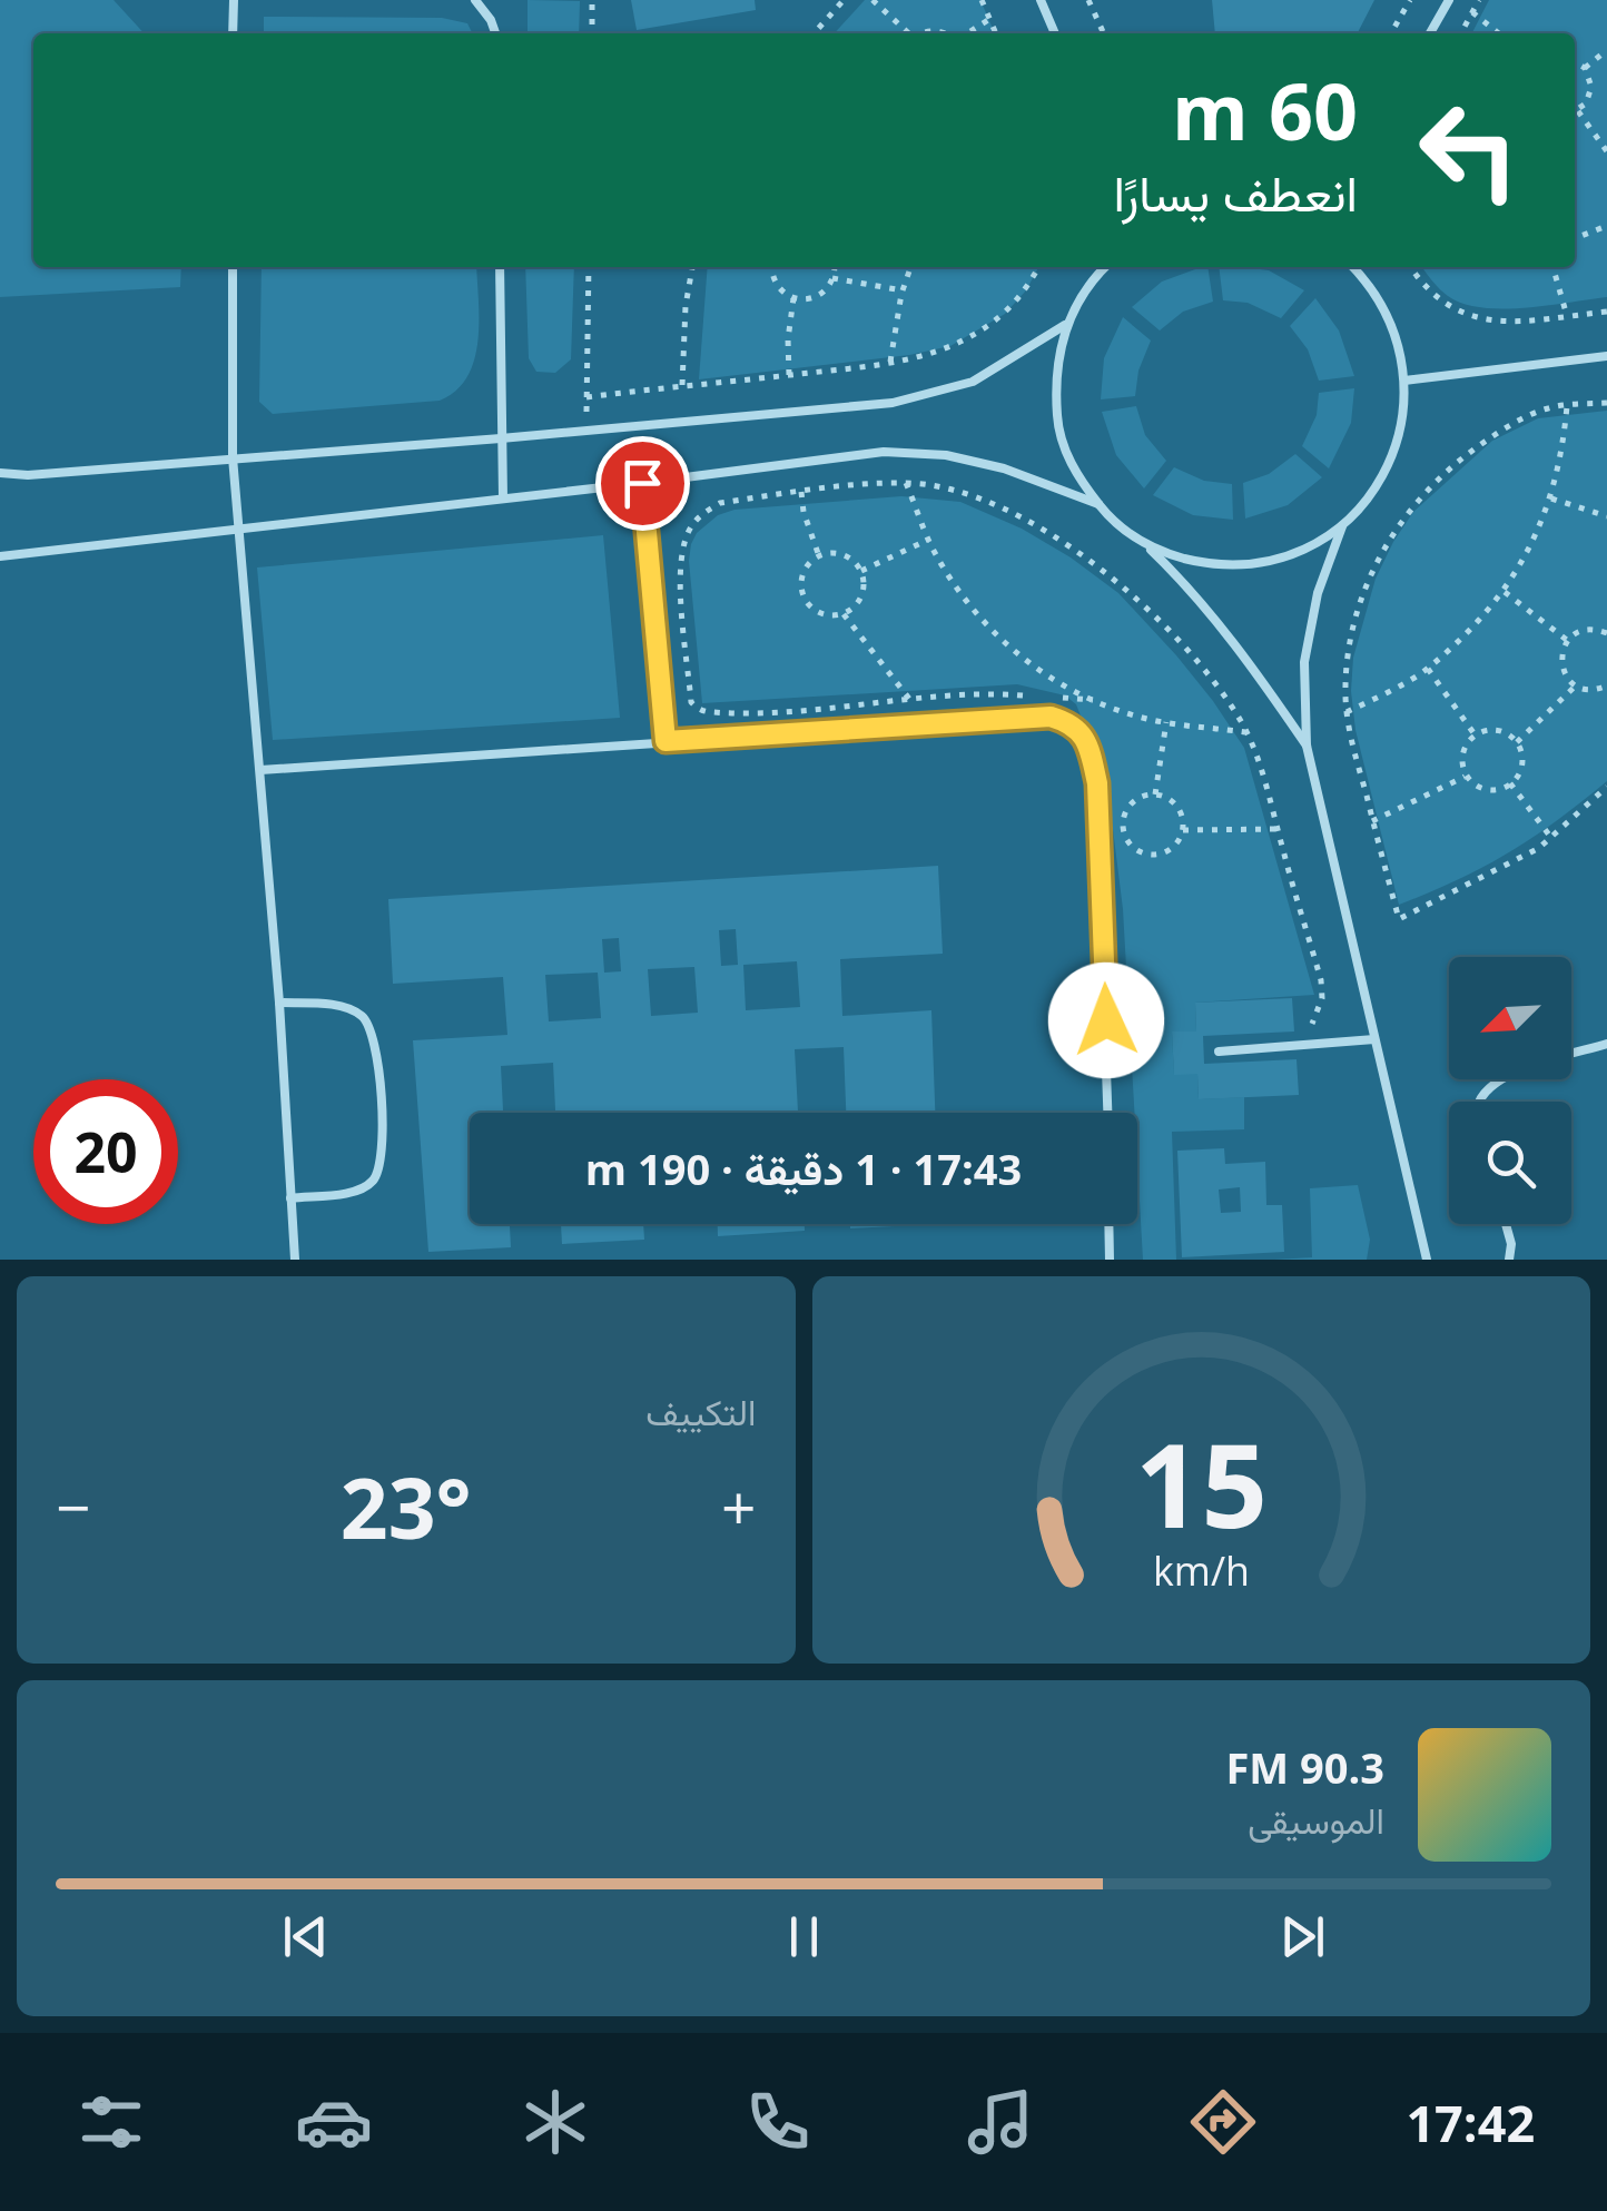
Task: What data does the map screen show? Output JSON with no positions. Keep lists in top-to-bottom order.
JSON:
{
  "north": "bottom left",
  "page": {
    "turn": ["60 m", "انعطف يسارًا"],
    "limit": "20",
    "trip": "17:43 · 1 دقيقة · 190 m",
    "tile": "التكييف",
    "heat": ["−", "23°", "+"],
    "song": ["90.3 FM", "الموسيقى"],
    "tabs": "17:42",
    "gauge": ["15", "km/h"]
  }
}
